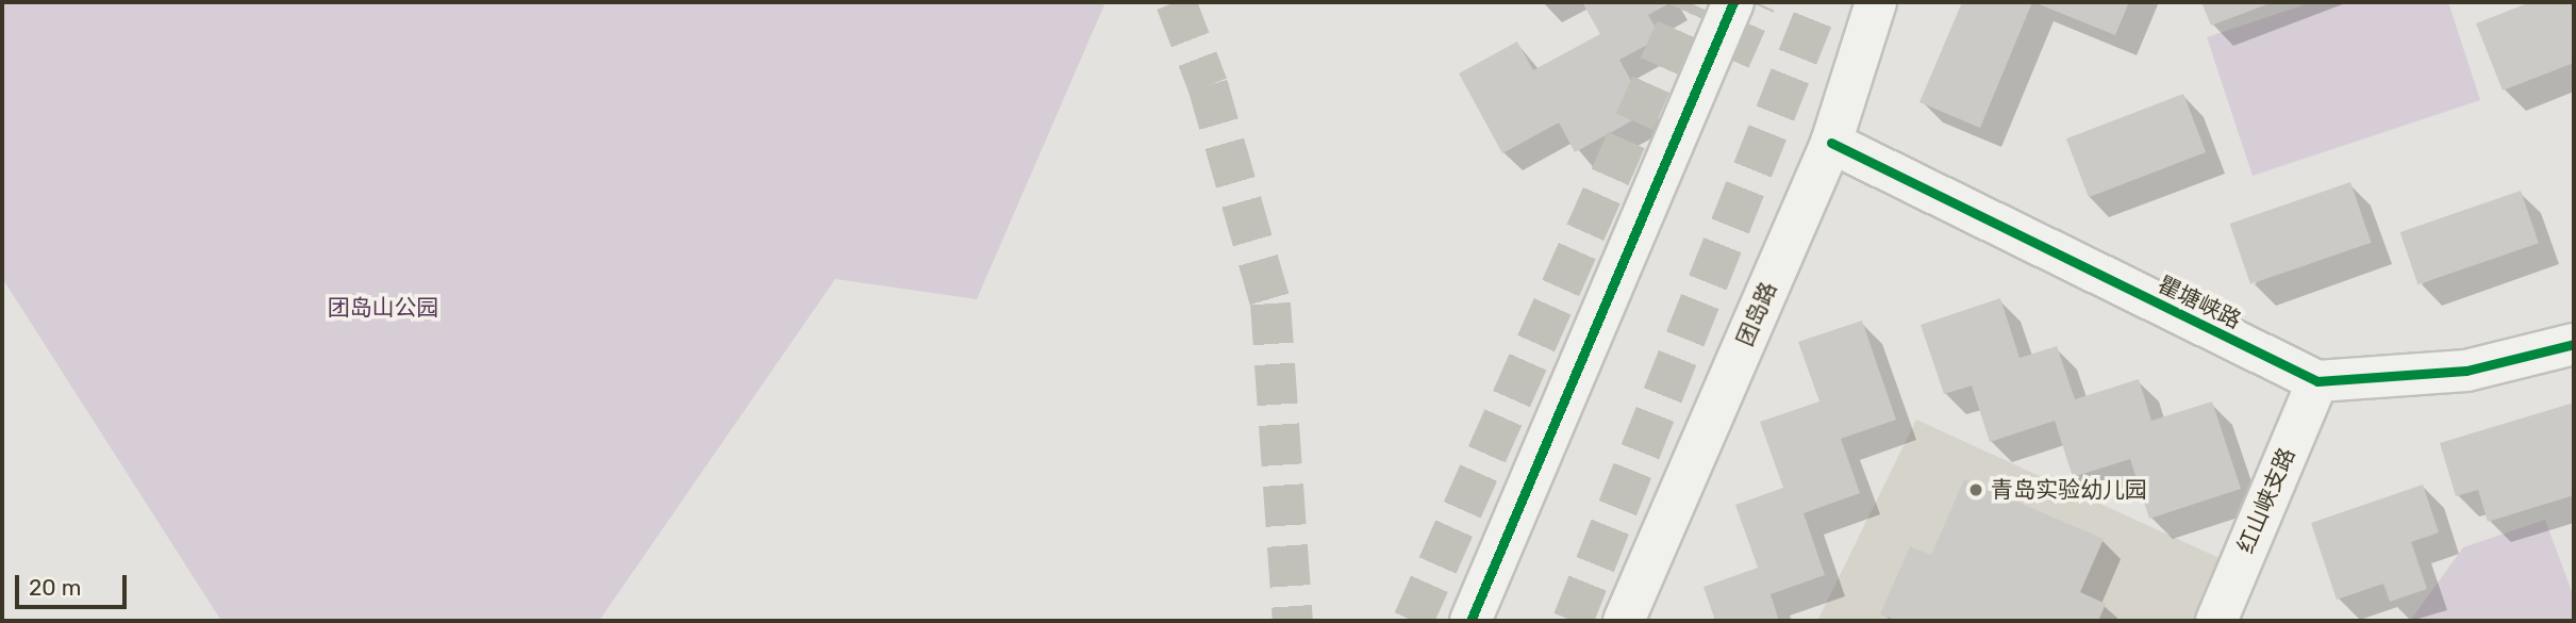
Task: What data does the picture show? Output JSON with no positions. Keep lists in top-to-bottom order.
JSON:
{
  "streets": {
    "street": ["瞿塘峡路", "团岛路", "红山峡支路"]
  },
  "crossings": [
    ["瞿塘峡路", "团岛路"],
    ["瞿塘峡路", "红山峡支路"]
  ],
  "parks": ["团岛山公园"],
  "places": ["青岛实验幼儿园"],
  "scale_bar": "20 m"
}
